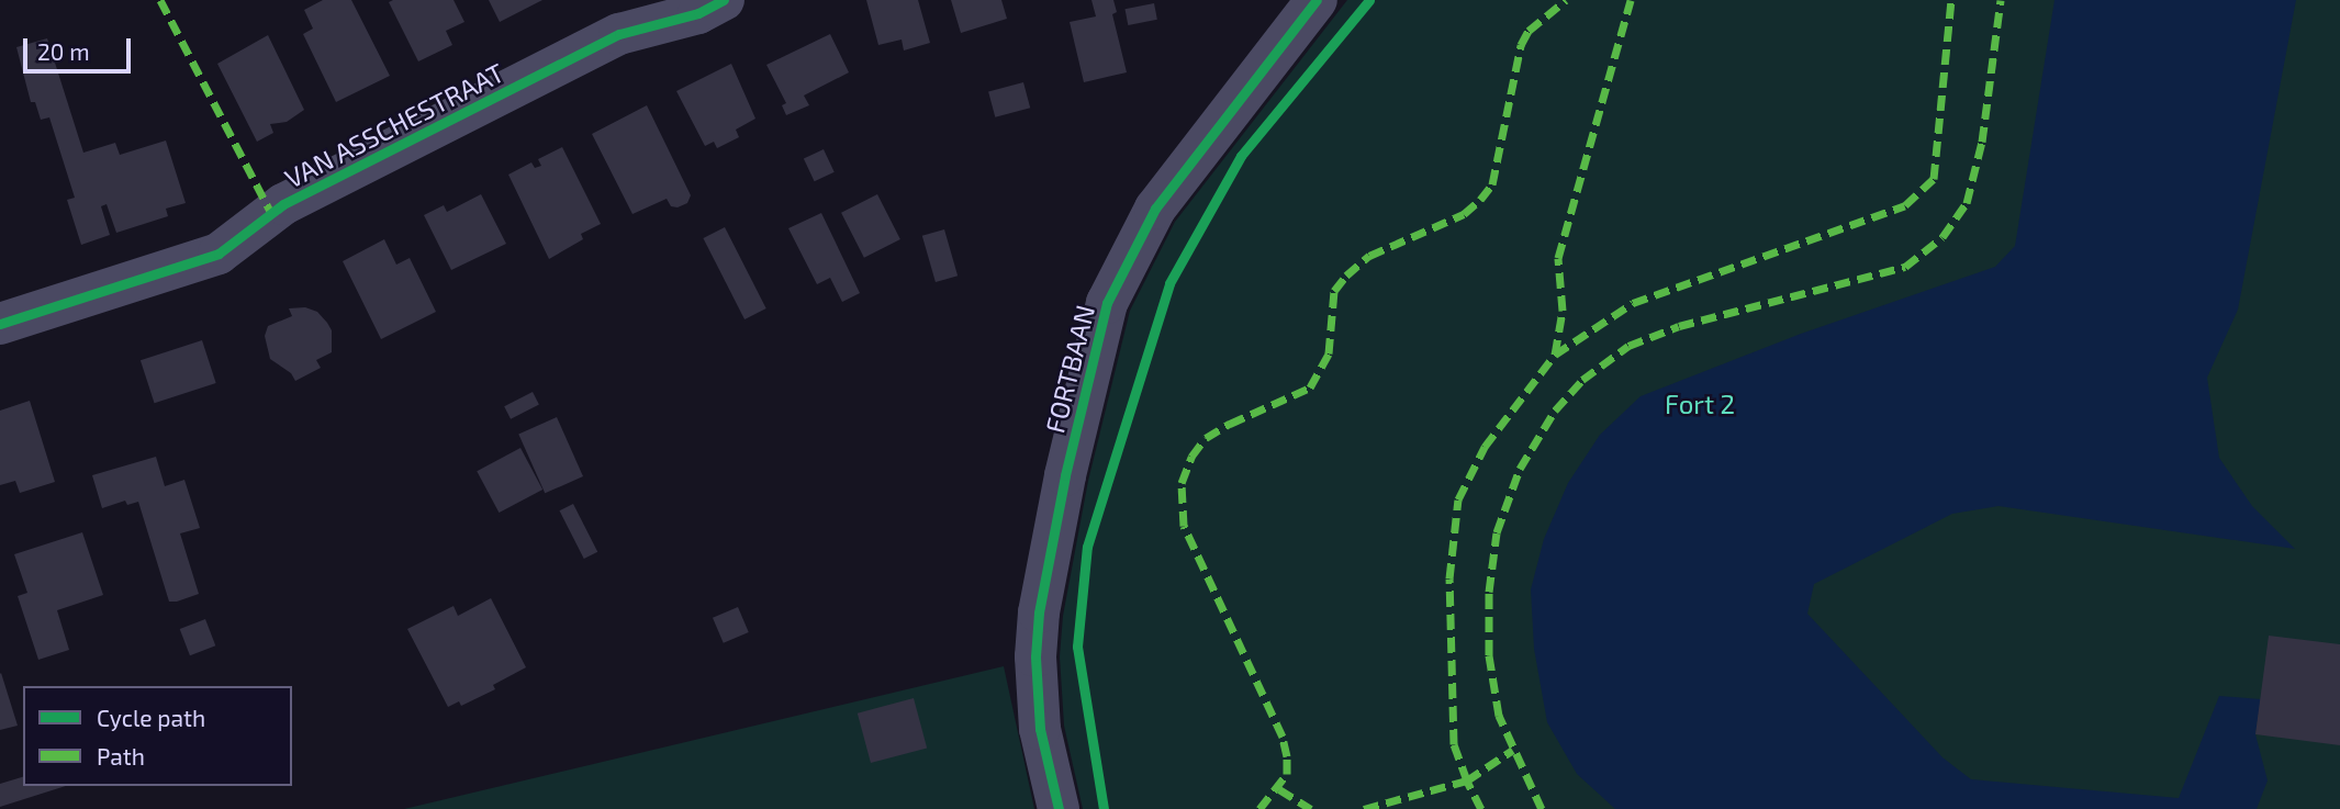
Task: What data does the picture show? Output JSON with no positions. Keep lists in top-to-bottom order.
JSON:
{
  "streets": {
    "street": ["VAN ASSCHESTRAAT", "FORTBAAN"]
  },
  "parks": ["Fort 2"],
  "legend": ["Cycle path", "Path"],
  "scale_bar": "20 m"
}
